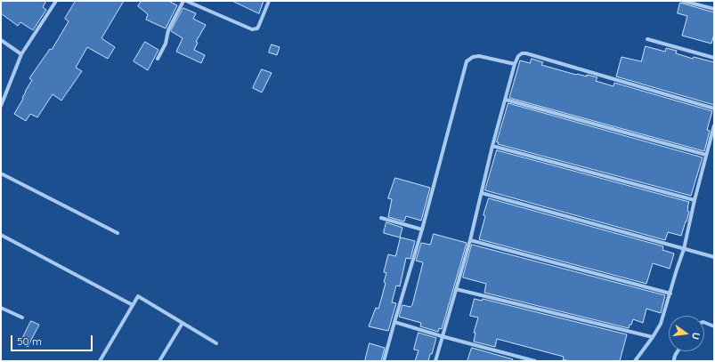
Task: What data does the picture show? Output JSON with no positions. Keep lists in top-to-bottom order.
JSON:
{
  "scale_bar": "50 m",
  "north": "right"
}
